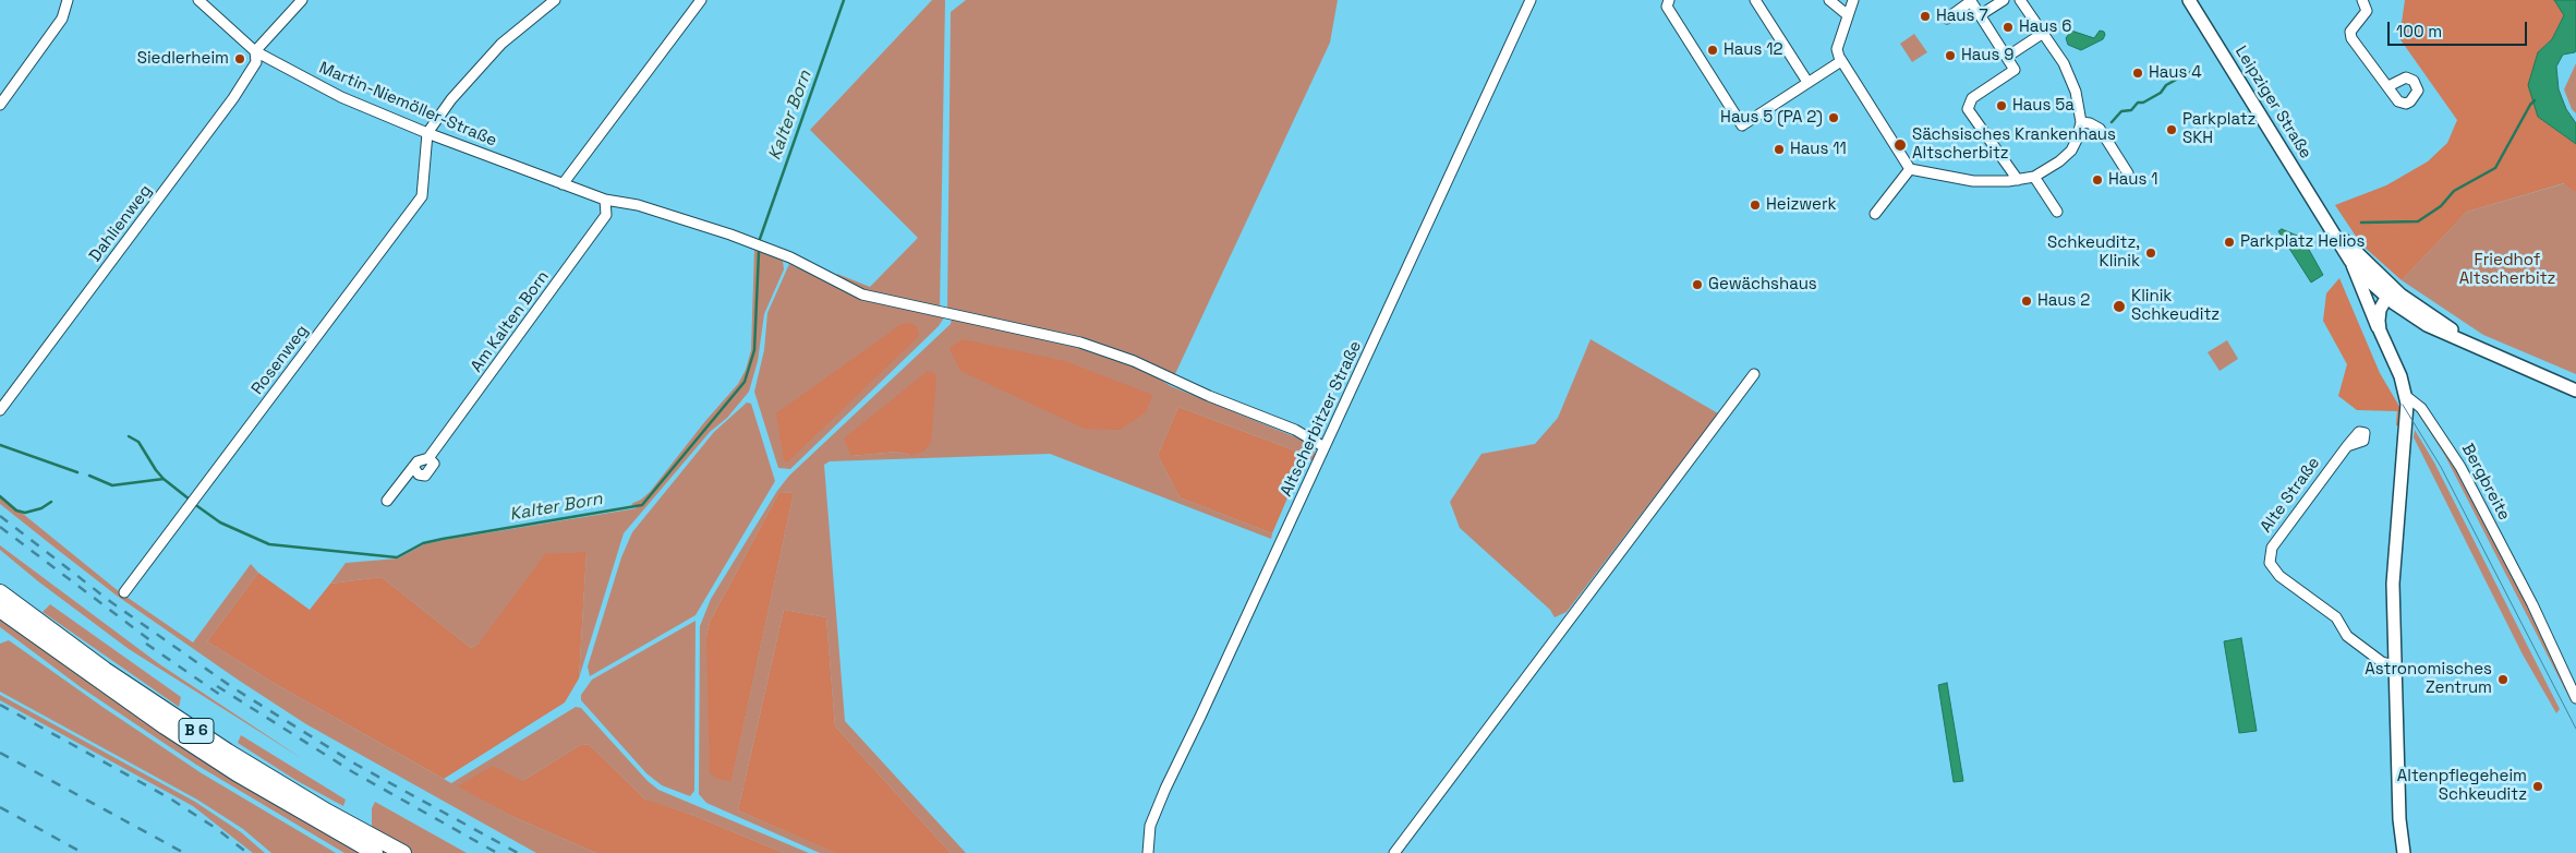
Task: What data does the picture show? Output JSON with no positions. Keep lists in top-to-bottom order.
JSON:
{
  "streets": {
    "main road": ["B 6"],
    "street": [
      "Leipziger Straße",
      "Martin-Niemöller-Straße",
      "Dahlienweg",
      "Am Kalten Born",
      "Rosenweg",
      "Altscherbitzer Straße",
      "Bergbreite",
      "Alte Straße"
    ]
  },
  "crossings": [
    ["Leipziger Straße", "Bergbreite"],
    ["Martin-Niemöller-Straße", "Dahlienweg"],
    ["Martin-Niemöller-Straße", "Am Kalten Born"],
    ["Martin-Niemöller-Straße", "Rosenweg"],
    ["Martin-Niemöller-Straße", "Altscherbitzer Straße"]
  ],
  "water": ["Kalter Born"],
  "parks": ["Friedhof Altscherbitz"],
  "places": [
    "Haus 7",
    "Haus 6",
    "Haus 12",
    "Haus 9",
    "Siedlerheim",
    "Haus 4",
    "Haus 5a",
    "Haus 5 (PA 2)",
    "Parkplatz SKH",
    "Sächsisches Krankenhaus Altscherbitz",
    "Haus 11",
    "Haus 1",
    "Heizwerk",
    "Parkplatz Helios",
    "Schkeuditz, Klinik",
    "Gewächshaus",
    "Haus 2",
    "Klinik Schkeuditz",
    "Astronomisches Zentrum",
    "Altenpflegeheim Schkeuditz"
  ],
  "scale_bar": "100 m"
}
